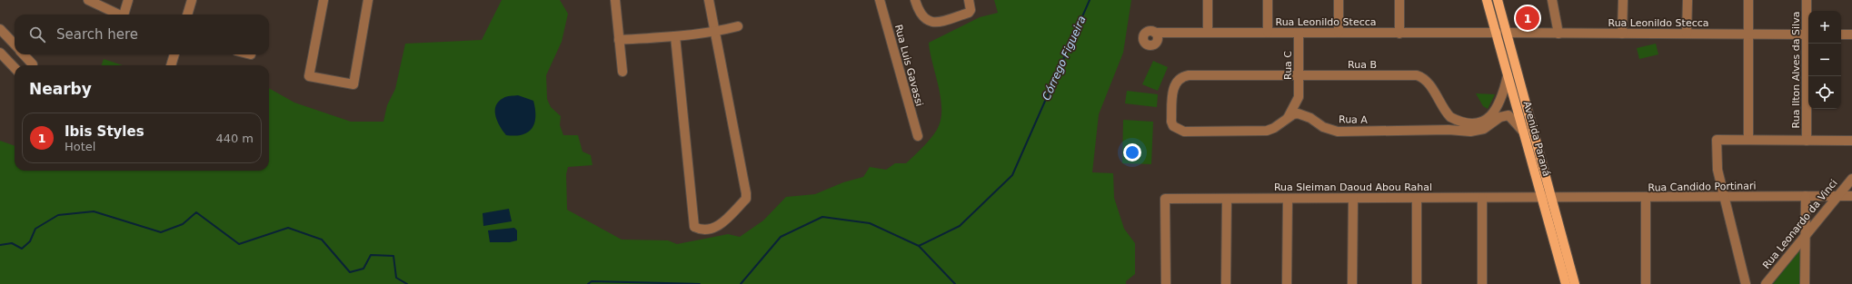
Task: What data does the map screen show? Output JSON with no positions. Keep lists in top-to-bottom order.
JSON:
{
  "streets": {
    "main road": ["Avenida Paraná"],
    "street": [
      "Rua Leonildo Stecca",
      "Rua B",
      "Rua Luis Gavassi",
      "Rua C",
      "Rua Ilton Alves da Silva",
      "Rua A",
      "Rua Sleiman Daoud Abou Rahal",
      "Rua Candido Portinari",
      "Rua Leonardo da Vinci"
    ]
  },
  "crossings": [
    ["Rua Leonildo Stecca", "Rua C"],
    ["Rua Leonildo Stecca", "Avenida Paraná"],
    ["Rua B", "Rua C"],
    ["Rua B", "Rua A"],
    ["Rua C", "Rua A"],
    ["Avenida Paraná", "Rua Sleiman Daoud Abou Rahal"],
    ["Avenida Paraná", "Rua Candido Portinari"],
    ["Rua Sleiman Daoud Abou Rahal", "Rua Candido Portinari"],
    ["Rua Candido Portinari", "Rua Leonardo da Vinci"]
  ],
  "water": ["Córrego Figueira"],
  "page": {
    "pins": "1",
    "map_buttons": ["+", "−"],
    "search": "Search here",
    "heading": "Nearby",
    "list": [
      {
        "mark": "1",
        "name": "Ibis Styles",
        "note": "Hotel",
        "value": "440 m"
      }
    ]
  }
}
